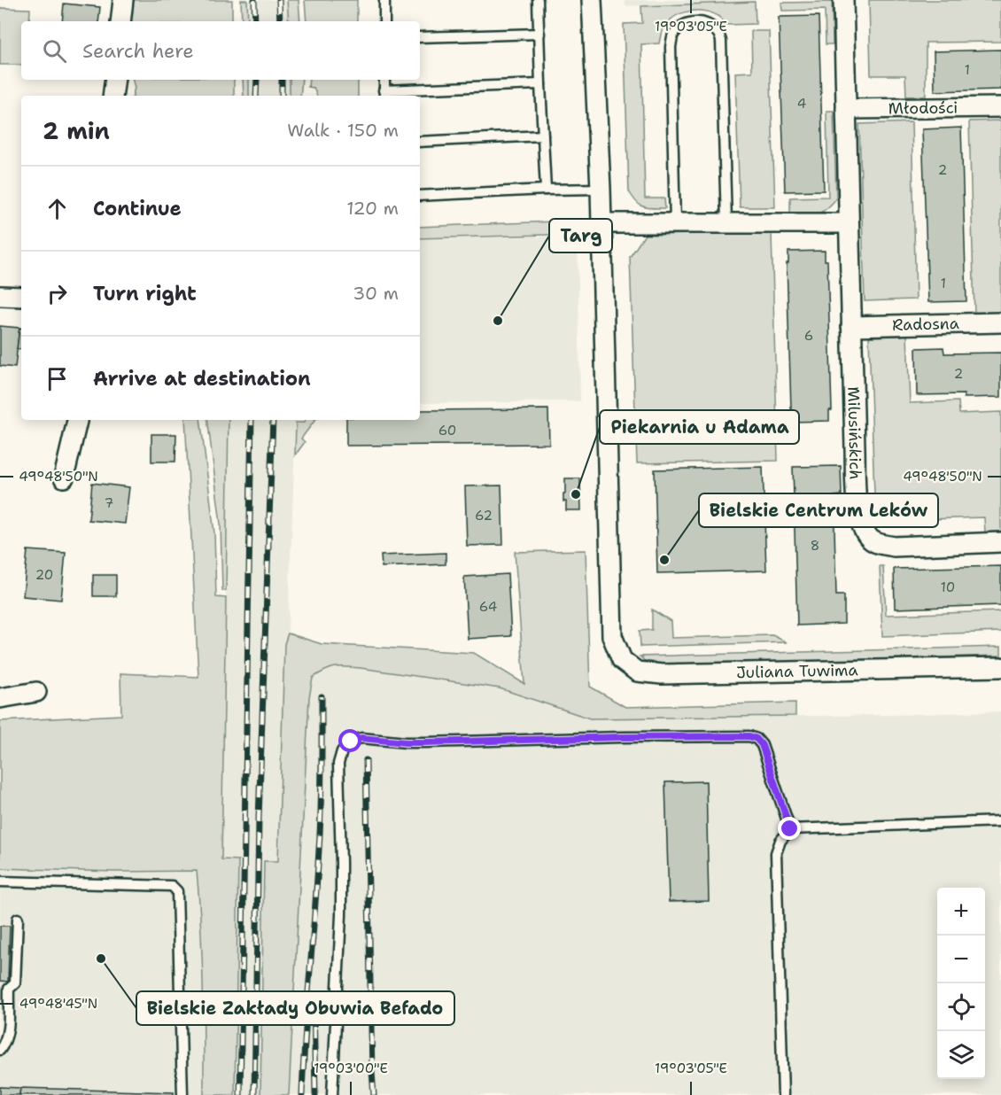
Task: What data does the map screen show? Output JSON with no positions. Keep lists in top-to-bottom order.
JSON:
{
  "streets": {
    "street": [
      "Młodości",
      "Radosna",
      "Milusińskich",
      "Juliana Tuwima"
    ]
  },
  "crossings": [
    ["Młodości", "Milusińskich"],
    ["Radosna", "Milusińskich"]
  ],
  "places": [
    "Targ",
    "Piekarnia u Adama",
    "Bielskie Centrum Leków",
    "Bielskie Zakłady Obuwia Befado"
  ],
  "house_numbers": [
    "1",
    "4",
    "2",
    "1",
    "6",
    "2",
    "60",
    "7",
    "62",
    "8",
    "20",
    "10",
    "64"
  ],
  "page": {
    "search": "Search here",
    "heading": ["2 min", "Walk · 150 m"],
    "list": [
      ["Continue", "120 m"],
      ["Turn right", "30 m"],
      "Arrive at destination"
    ],
    "map_buttons": ["+", "−"]
  },
  "coordinates": [
    "19°03'05\"E",
    "49°48'50\"N",
    "49°48'45\"N",
    "19°03'00\"E"
  ]
}
